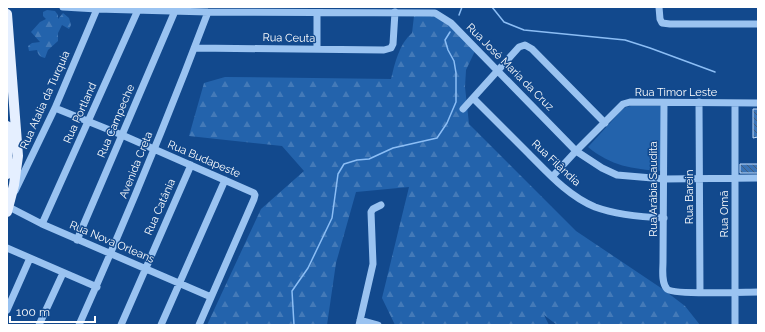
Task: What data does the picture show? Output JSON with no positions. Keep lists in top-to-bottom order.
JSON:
{
  "streets": {
    "street": [
      "Rua Ceuta",
      "Rua José Maria da Cruz",
      "Rua Timor Leste",
      "Rua Atalia da Turquia",
      "Rua Portland",
      "Rua Campeche",
      "Rua Budapeste",
      "Rua Filândia",
      "Avenida Creta",
      "Rua Arábia Saudita",
      "Rua Barein",
      "Rua Catânia",
      "Rua Omã",
      "Rua Nova Orleans"
    ]
  },
  "crossings": [
    ["Rua Ceuta", "Rua José Maria da Cruz"],
    ["Rua Ceuta", "Avenida Creta"],
    ["Rua José Maria da Cruz", "Rua Timor Leste"],
    ["Rua José Maria da Cruz", "Rua Atalia da Turquia"],
    ["Rua José Maria da Cruz", "Rua Portland"],
    ["Rua José Maria da Cruz", "Rua Campeche"],
    ["Rua José Maria da Cruz", "Avenida Creta"],
    ["Rua José Maria da Cruz", "Rua Arábia Saudita"],
    ["Rua José Maria da Cruz", "Rua Barein"],
    ["Rua José Maria da Cruz", "Rua Omã"],
    ["Rua Timor Leste", "Rua Filândia"],
    ["Rua Timor Leste", "Rua Arábia Saudita"],
    ["Rua Timor Leste", "Rua Barein"],
    ["Rua Timor Leste", "Rua Omã"],
    ["Rua Atalia da Turquia", "Rua Budapeste"],
    ["Rua Atalia da Turquia", "Rua Nova Orleans"],
    ["Rua Portland", "Rua Budapeste"],
    ["Rua Portland", "Rua Nova Orleans"],
    ["Rua Campeche", "Rua Budapeste"],
    ["Rua Campeche", "Rua Nova Orleans"],
    ["Rua Budapeste", "Avenida Creta"],
    ["Rua Budapeste", "Rua Catânia"],
    ["Rua Budapeste", "Rua Nova Orleans"],
    ["Rua Filândia", "Rua Arábia Saudita"],
    ["Avenida Creta", "Rua Nova Orleans"],
    ["Rua Arábia Saudita", "Rua Barein"],
    ["Rua Catânia", "Rua Nova Orleans"]
  ],
  "scale_bar": "100 m"
}
